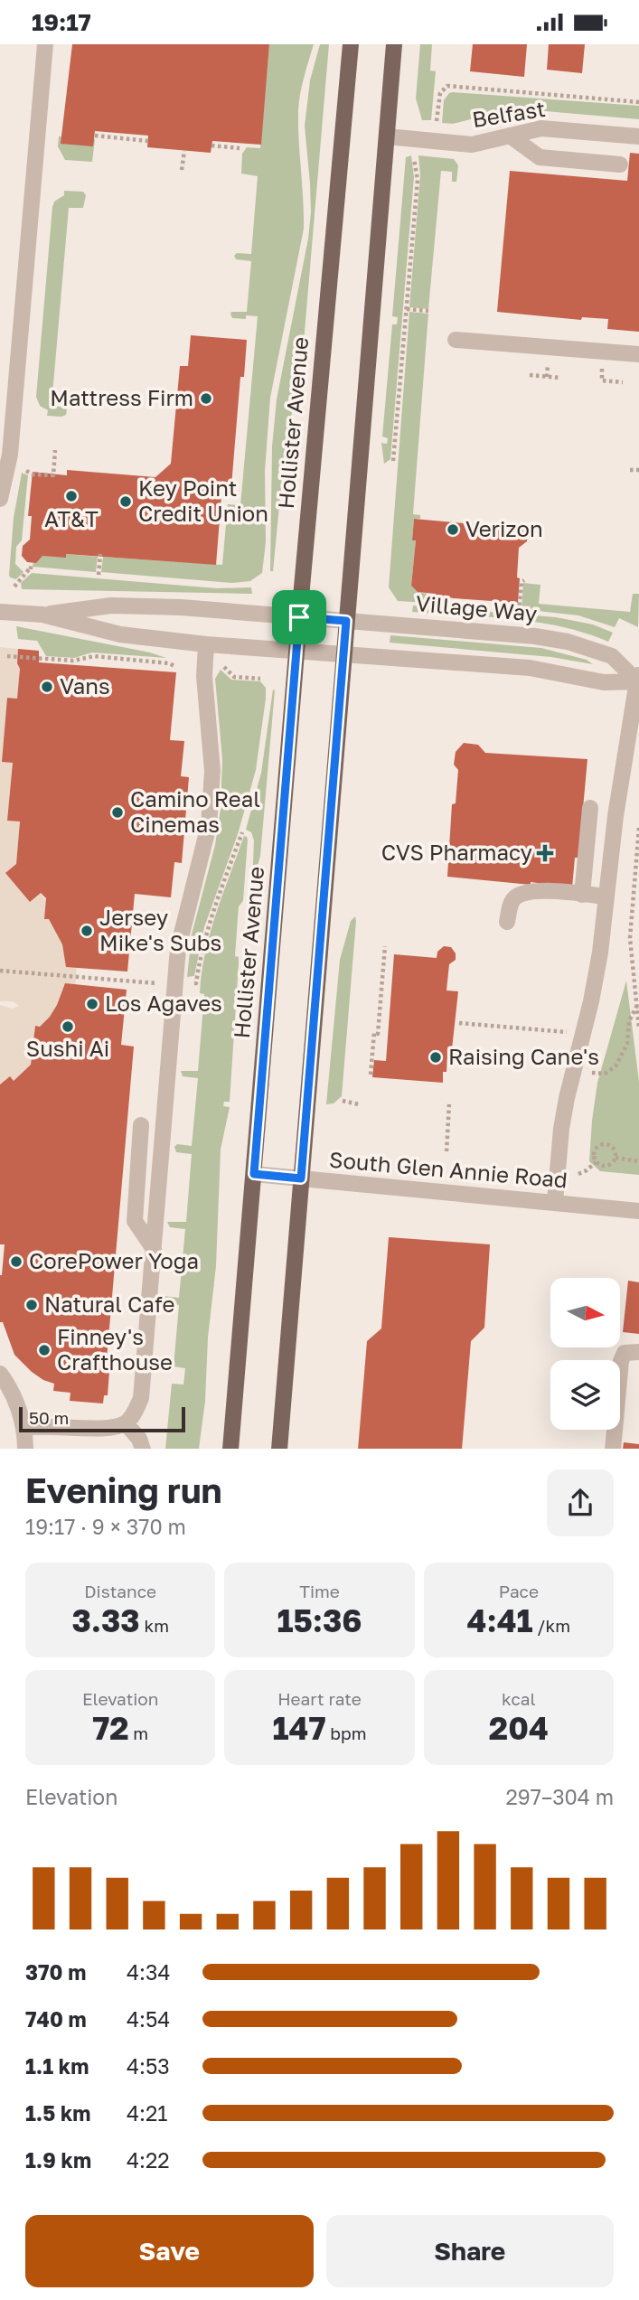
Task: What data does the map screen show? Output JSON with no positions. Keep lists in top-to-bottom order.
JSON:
{
  "streets": {
    "main road": ["Hollister Avenue"],
    "street": ["Belfast", "Village Way", "South Glen Annie Road"]
  },
  "crossings": [
    ["Hollister Avenue", "Village Way"],
    ["Hollister Avenue", "South Glen Annie Road"]
  ],
  "places": {
    "other": [
      "Mattress Firm",
      "AT&T",
      "Key Point Credit Union",
      "Verizon",
      "Vans",
      "Camino Real Cinemas",
      "Jersey Mike's Subs",
      "Los Agaves",
      "Sushi Ai",
      "Raising Cane's",
      "CorePower Yoga",
      "Natural Cafe",
      "Finney's Crafthouse"
    ],
    "health": ["CVS Pharmacy"]
  },
  "scale_bar": "50 m",
  "north": "right",
  "page": {
    "status": "19:17",
    "scale": "50 m",
    "heading": ["Evening run", "19:17 · 9 × 370 m"],
    "stats": [
      ["Distance", "3.33 km"],
      ["Time", "15:36"],
      ["Pace", "4:41 /km"],
      ["Elevation", "72 m"],
      ["Heart rate", "147 bpm"],
      ["kcal", "204"]
    ],
    "chart": ["Elevation", "297–304 m"],
    "list": [
      {
        "name": "370 m",
        "note": "4:34"
      },
      {
        "name": "740 m",
        "note": "4:54"
      },
      {
        "name": "1.1 km",
        "note": "4:53"
      },
      {
        "name": "1.5 km",
        "note": "4:21"
      },
      {
        "name": "1.9 km",
        "note": "4:22"
      }
    ],
    "buttons": ["Save", "Share"]
  }
}
